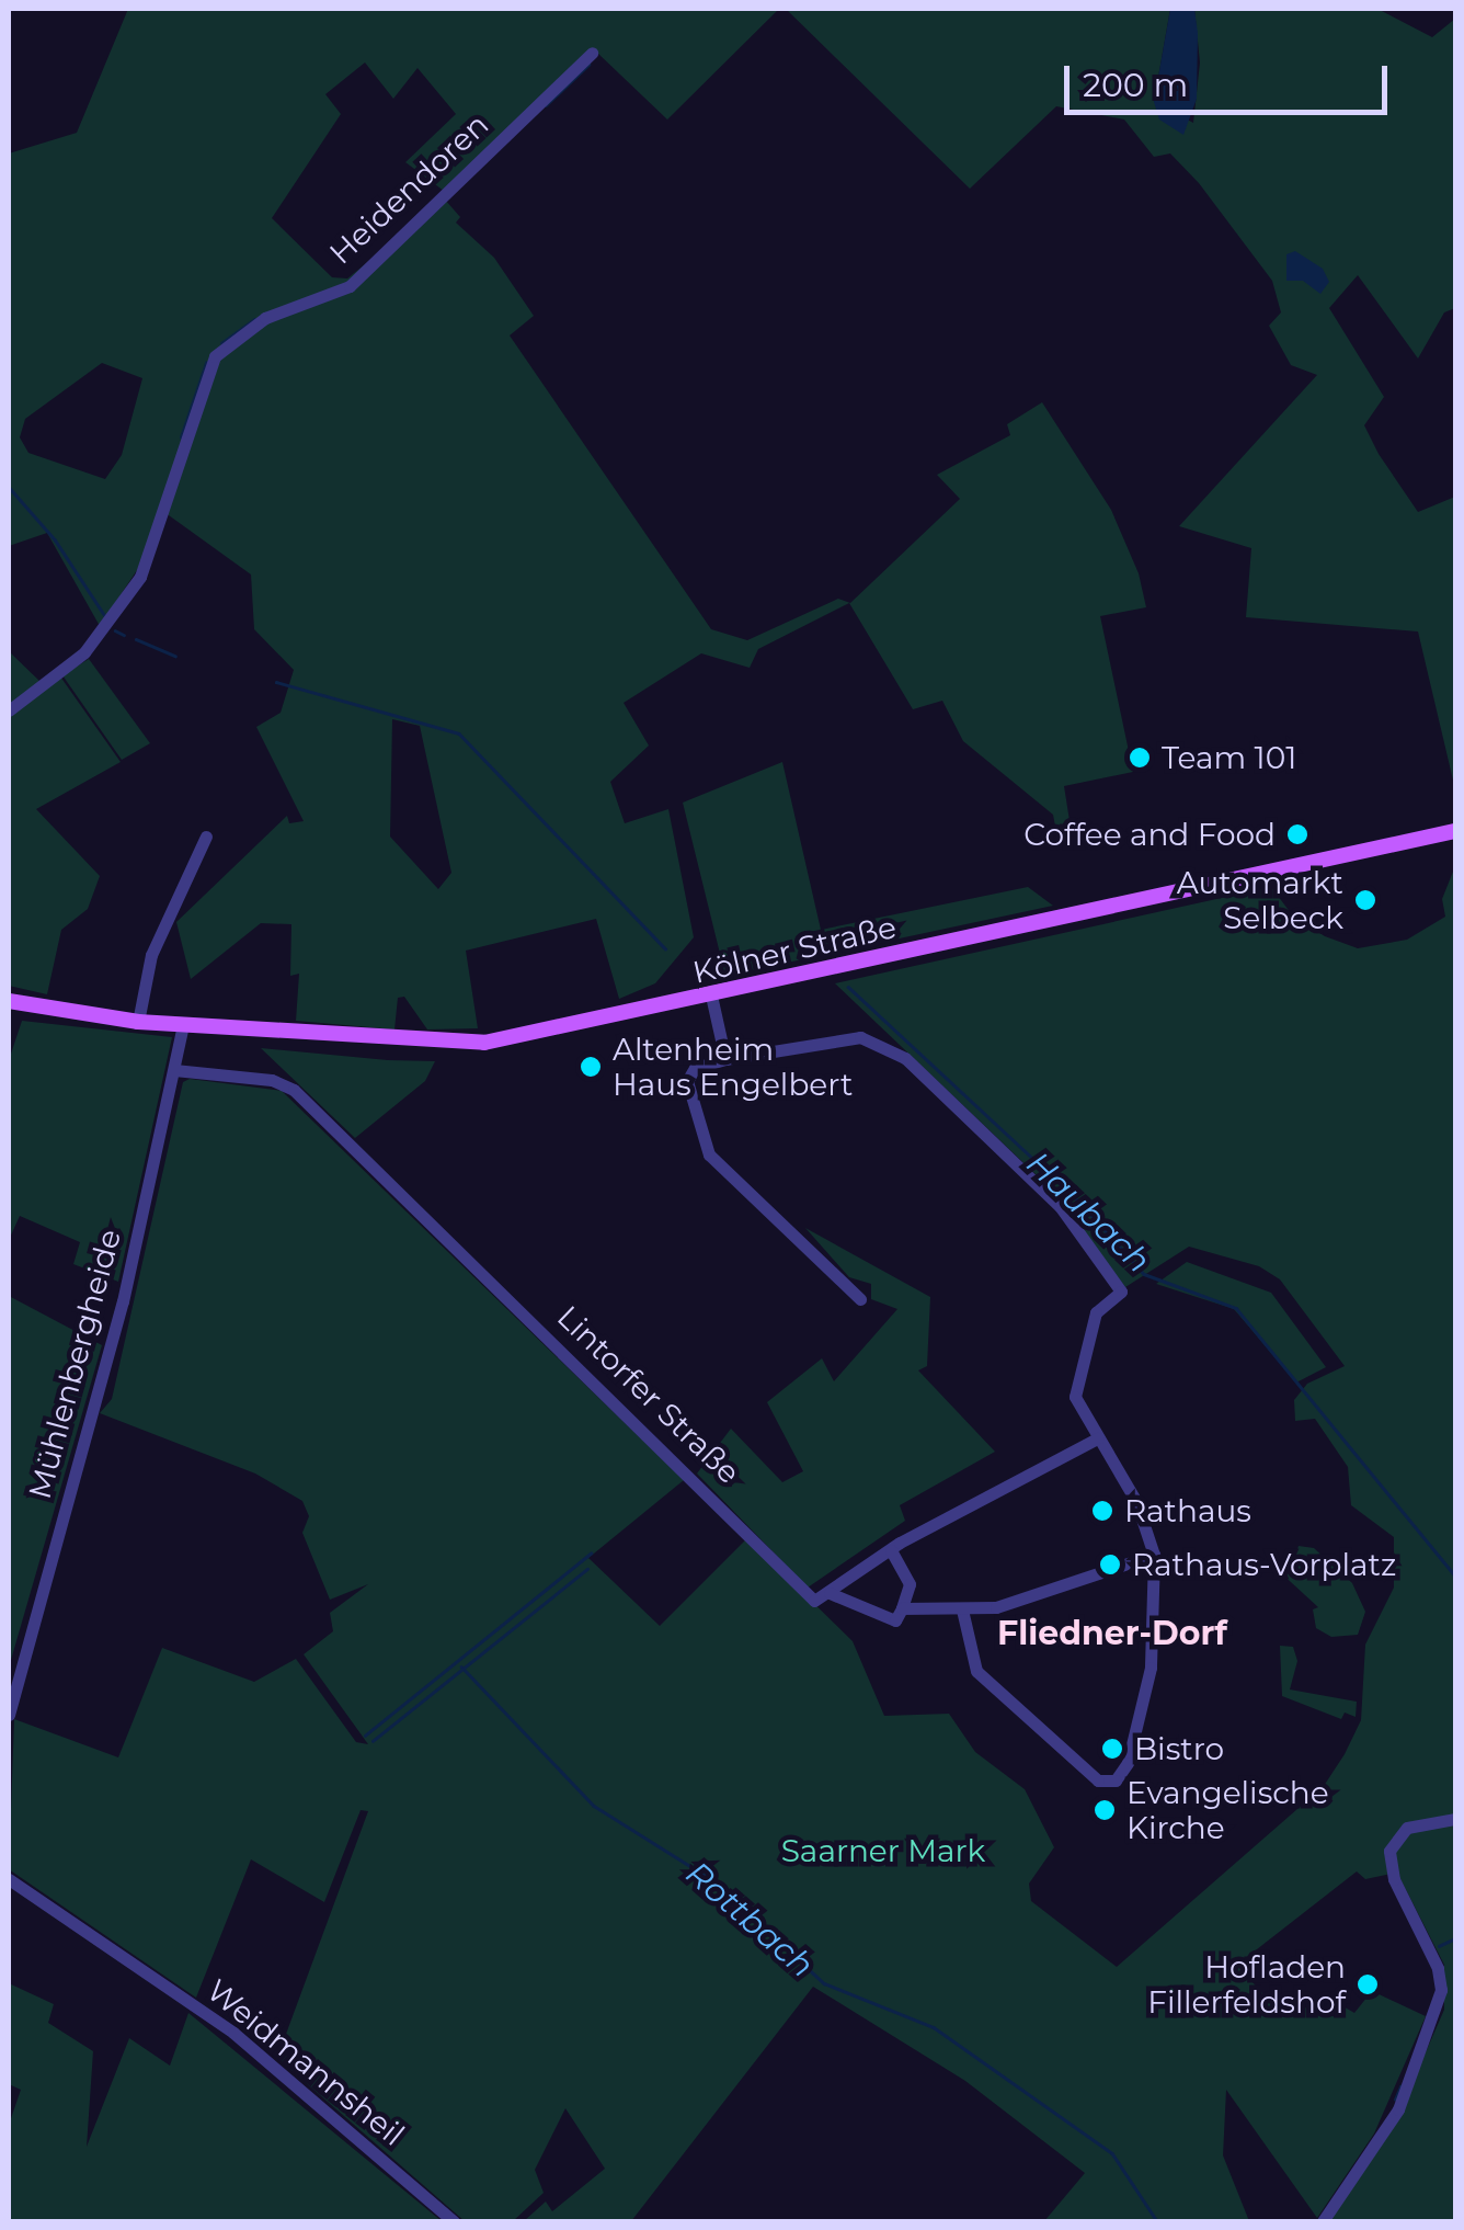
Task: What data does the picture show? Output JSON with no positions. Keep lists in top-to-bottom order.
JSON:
{
  "streets": {
    "main road": ["Kölner Straße"],
    "street": [
      "Heidendoren",
      "Mühlenbergheide",
      "Lintorfer Straße",
      "Weidmannsheil"
    ]
  },
  "crossings": [
    ["Kölner Straße", "Mühlenbergheide"],
    ["Mühlenbergheide", "Lintorfer Straße"]
  ],
  "districts": ["Fliedner-Dorf"],
  "water": ["Haubach", "Rottbach"],
  "parks": ["Saarner Mark"],
  "places": [
    "Team 101",
    "Coffee and Food",
    "Automarkt Selbeck",
    "Altenheim Haus Engelbert",
    "Rathaus",
    "Rathaus-Vorplatz",
    "Bistro",
    "Evangelische Kirche",
    "Hofladen Fillerfeldshof"
  ],
  "scale_bar": "200 m"
}
